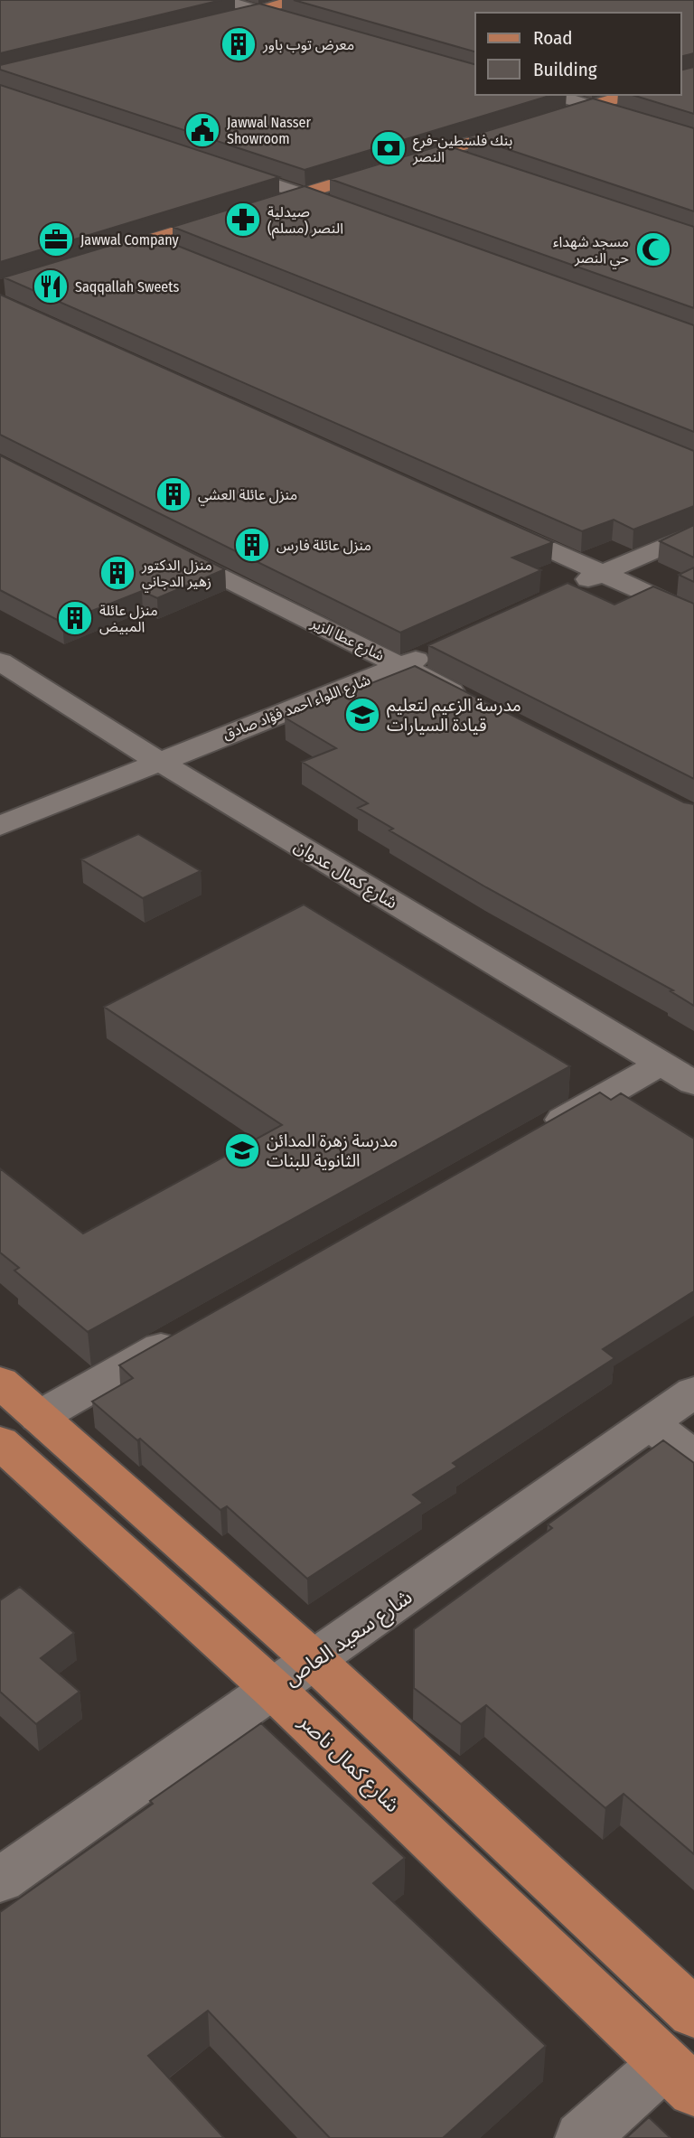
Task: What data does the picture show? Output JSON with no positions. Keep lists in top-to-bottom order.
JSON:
{
  "streets": {
    "main road": ["شارع كمال ناصر"],
    "street": [
      "شارع عطا الزير",
      "شارع اللواء احمد فؤاد صادق",
      "شارع كمال عدوان",
      "شارع سعيد العاص"
    ]
  },
  "crossings": [
    ["شارع عطا الزير", "شارع اللواء احمد فؤاد صادق"],
    ["شارع اللواء احمد فؤاد صادق", "شارع كمال عدوان"],
    ["شارع سعيد العاص", "شارع كمال ناصر"]
  ],
  "places": {
    "building": [
      "معرض توب باور",
      "منزل عائلة العشي",
      "منزل عائلة فارس",
      "منزل الدكتور زهير الدجاني",
      "منزل عائلة المبيض"
    ],
    "public building": ["Jawwal Nasser Showroom"],
    "bank": ["بنك فلسطين-فرع النصر"],
    "pharmacy": ["صيدلية النصر (مسلم)"],
    "office": ["Jawwal Company"],
    "mosque": ["مسجد شهداء حي النصر"],
    "restaurant": ["Saqqallah Sweets"],
    "school or university": ["مدرسة الزعيم لتعليم قيادة السيارات", "مدرسة زهرة المدائن الثانوية للبنات"]
  },
  "legend": ["Road", "Building"]
}
